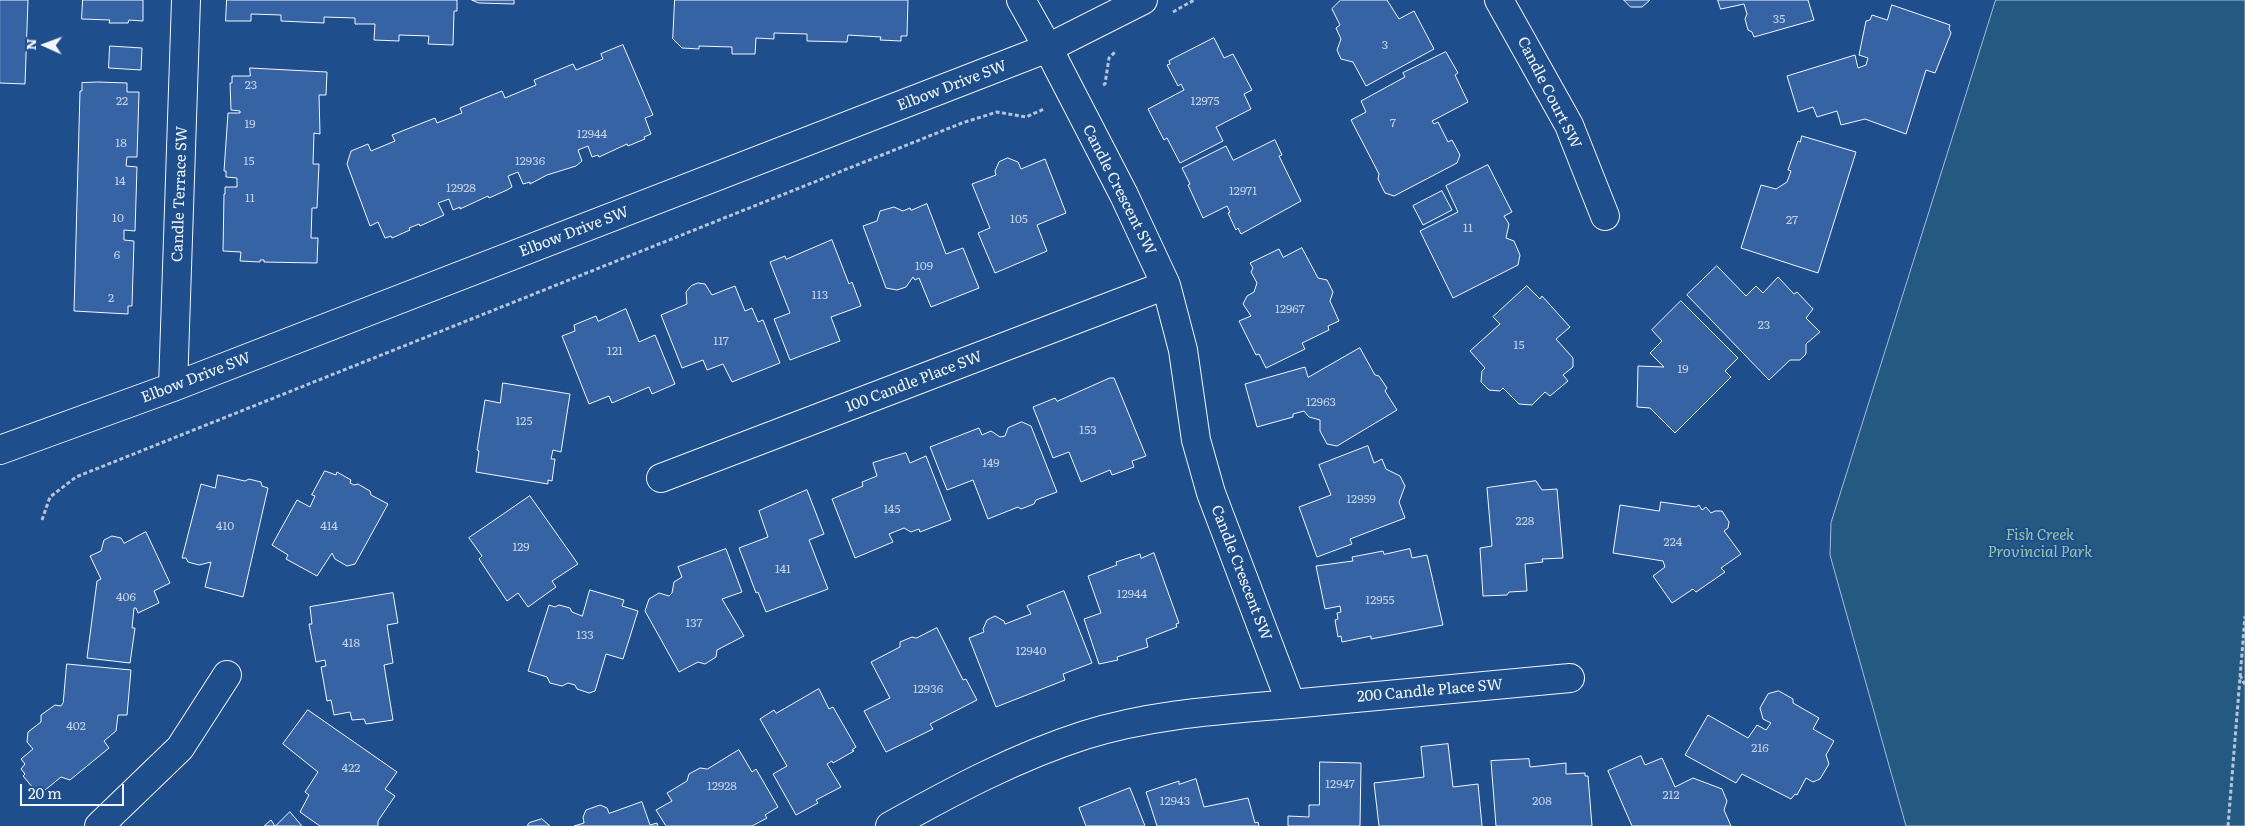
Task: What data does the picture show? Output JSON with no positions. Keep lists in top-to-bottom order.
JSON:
{
  "streets": {
    "street": [
      "Elbow Drive SW",
      "Candle Court SW",
      "Candle Crescent SW",
      "Candle Terrace SW",
      "100 Candle Place SW",
      "200 Candle Place SW"
    ]
  },
  "crossings": [
    ["Elbow Drive SW", "Candle Crescent SW"],
    ["Elbow Drive SW", "Candle Terrace SW"],
    ["Candle Crescent SW", "100 Candle Place SW"],
    ["Candle Crescent SW", "200 Candle Place SW"]
  ],
  "parks": ["Fish Creek Provincial Park"],
  "house_numbers": [
    "35",
    "3",
    "23",
    "22",
    "12975",
    "7",
    "19",
    "12944",
    "18",
    "15",
    "12936",
    "14",
    "12928",
    "12971",
    "11",
    "10",
    "105",
    "27",
    "11",
    "6",
    "109",
    "113",
    "2",
    "12967",
    "23",
    "117",
    "15",
    "121",
    "19",
    "12963",
    "125",
    "153",
    "149",
    "12959",
    "145",
    "228",
    "410",
    "414",
    "224",
    "129",
    "141",
    "12944",
    "406",
    "12955",
    "137",
    "133",
    "418",
    "12940",
    "12936",
    "402",
    "216",
    "422",
    "12947",
    "12928",
    "212",
    "12943",
    "208"
  ],
  "scale_bar": "20 m",
  "north": "left"
}
